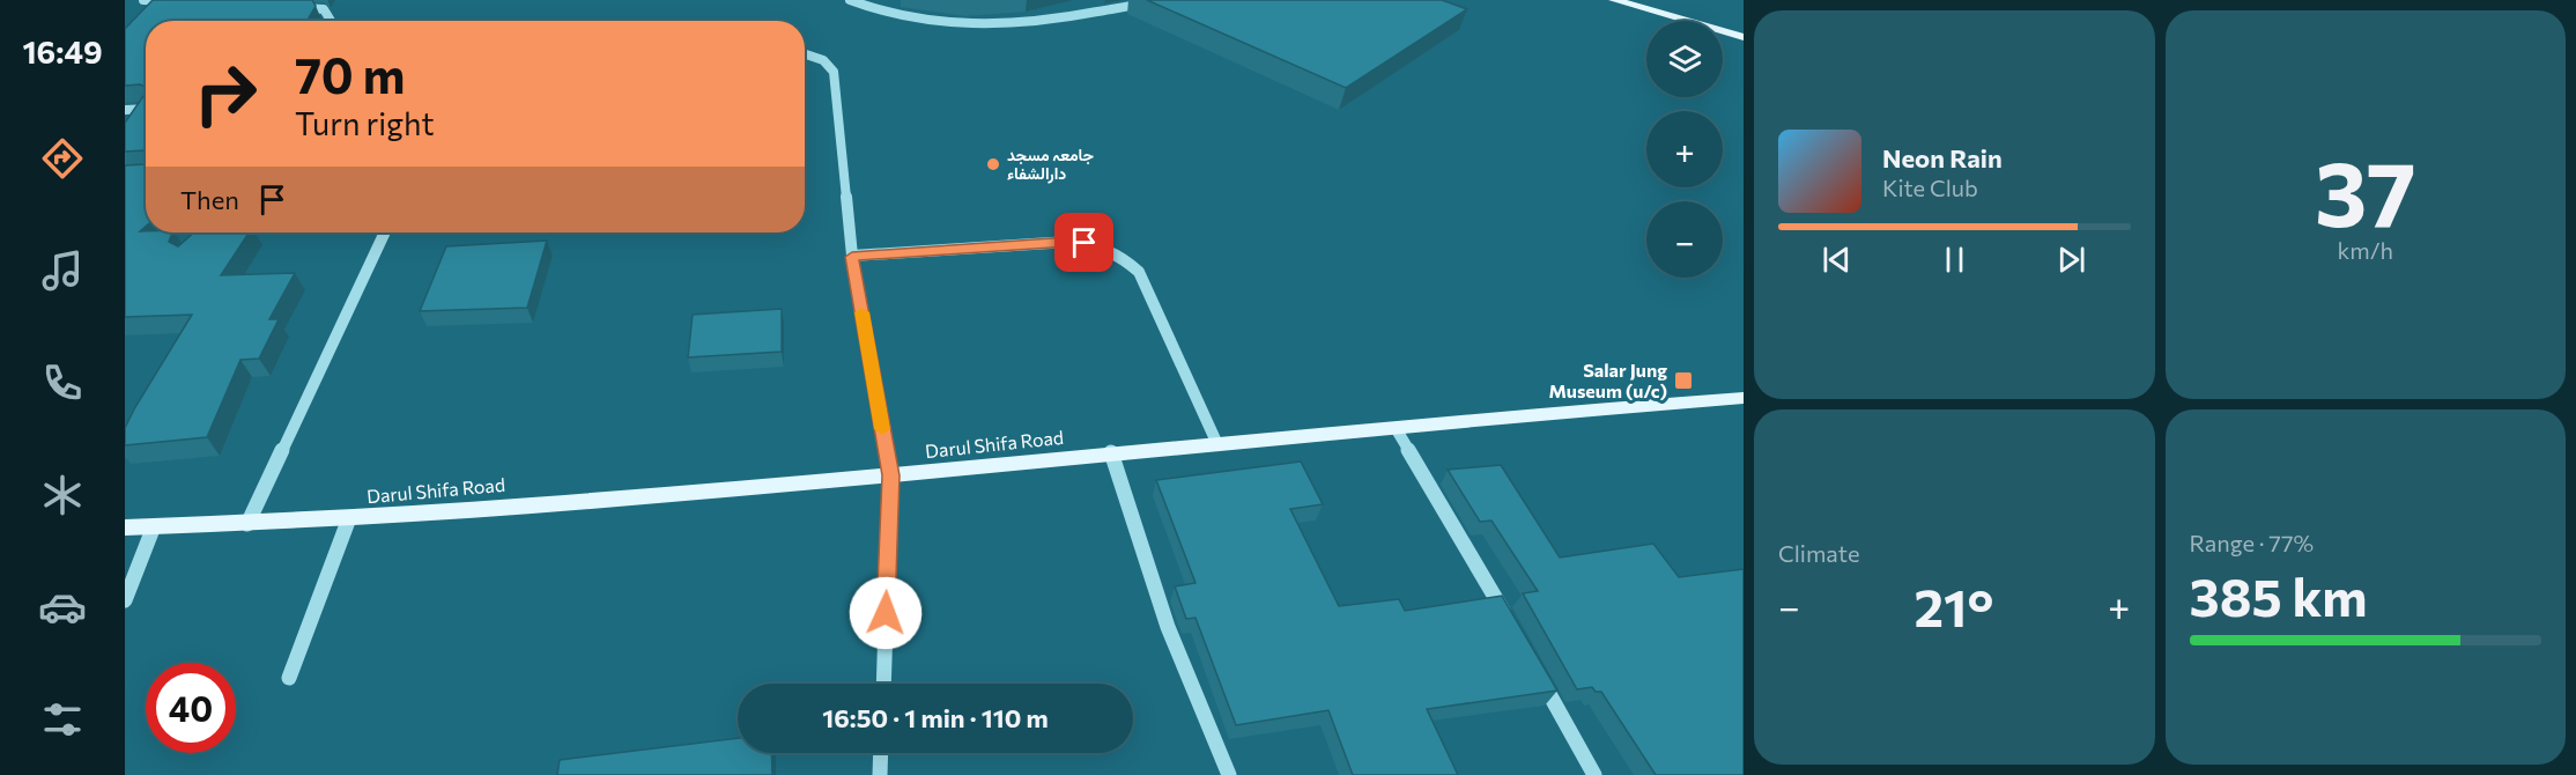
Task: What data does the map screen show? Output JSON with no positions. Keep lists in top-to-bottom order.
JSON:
{
  "streets": {
    "main road": ["Darul Shifa Road"]
  },
  "places": {
    "other": ["جامعہ مسجد دارالشفاء"],
    "transit": ["Salar Jung Museum (u/c)"]
  },
  "page": {
    "tabs": "16:49",
    "tile": [
      ["37", "km/h"],
      "Climate",
      ["Range · 77%", "385 km"]
    ],
    "map_buttons": ["+", "−"],
    "turn": ["70 m", "Turn right"],
    "song": ["Neon Rain", "Kite Club"],
    "then": "Then",
    "heat": ["−", "21°", "+"],
    "limit": "40",
    "trip": "16:50 · 1 min · 110 m"
  }
}
